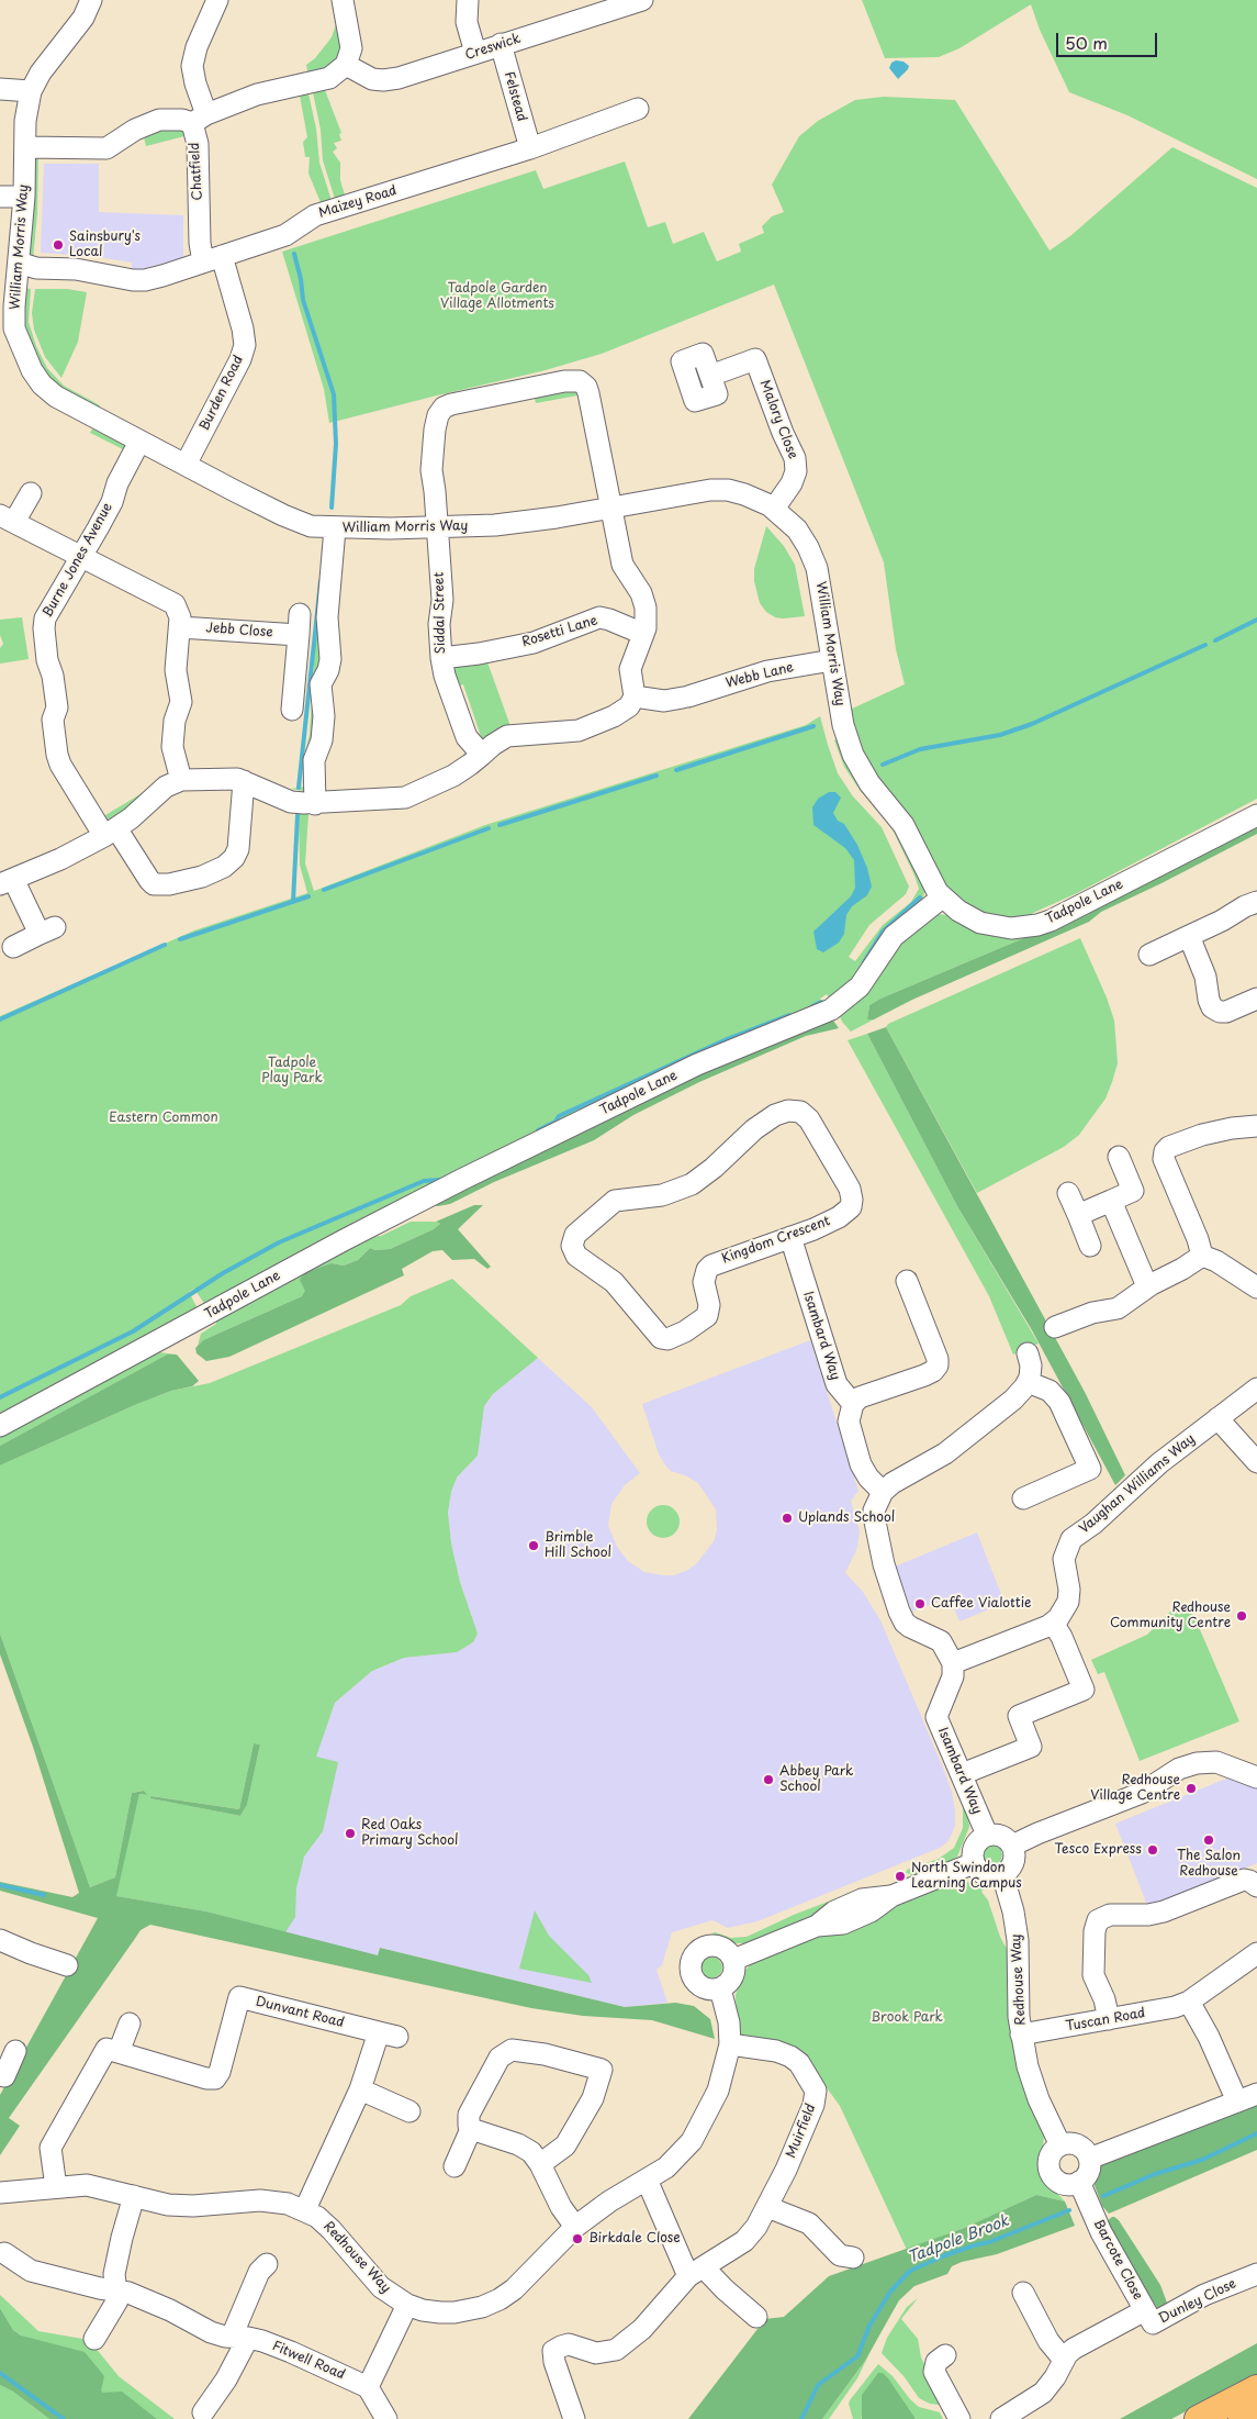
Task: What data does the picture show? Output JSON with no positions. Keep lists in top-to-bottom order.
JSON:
{
  "streets": {
    "street": [
      "Creswick",
      "Felstead",
      "Chatfield",
      "Maizey Road",
      "William Morris Way",
      "Burden Road",
      "Malory Close",
      "Burne Jones Avenue",
      "Siddal Street",
      "Jebb Close",
      "Rosetti Lane",
      "Webb Lane",
      "Tadpole Lane",
      "Kingdom Crescent",
      "Isambard Way",
      "Vaughan Williams Way",
      "Redhouse Way",
      "Dunvant Road",
      "Tuscan Road",
      "Muirfield",
      "Barcote Close",
      "Dunley Close",
      "Fitwell Road"
    ]
  },
  "crossings": [
    ["Creswick", "Felstead"],
    ["Felstead", "Maizey Road"],
    ["Chatfield", "Maizey Road"],
    ["Chatfield", "William Morris Way"],
    ["Chatfield", "Burden Road"],
    ["Maizey Road", "William Morris Way"],
    ["Maizey Road", "Burden Road"],
    ["William Morris Way", "Burden Road"],
    ["William Morris Way", "Malory Close"],
    ["William Morris Way", "Burne Jones Avenue"],
    ["William Morris Way", "Siddal Street"],
    ["William Morris Way", "Webb Lane"],
    ["William Morris Way", "Tadpole Lane"],
    ["Siddal Street", "Rosetti Lane"],
    ["Kingdom Crescent", "Isambard Way"],
    ["Isambard Way", "Redhouse Way"],
    ["Redhouse Way", "Dunvant Road"],
    ["Redhouse Way", "Tuscan Road"],
    ["Redhouse Way", "Muirfield"],
    ["Redhouse Way", "Barcote Close"],
    ["Barcote Close", "Dunley Close"]
  ],
  "water": ["Tadpole Brook"],
  "parks": [
    "Tadpole Garden Village Allotments",
    "Tadpole Play Park",
    "Eastern Common",
    "Brook Park"
  ],
  "places": [
    "Sainsbury's Local",
    "Uplands School",
    "Brimble Hill School",
    "Caffee Vialottie",
    "Redhouse Community Centre",
    "Abbey Park School",
    "Redhouse Village Centre",
    "Red Oaks Primary School",
    "The Salon Redhouse",
    "Tesco Express",
    "North Swindon Learning Campus",
    "Birkdale Close"
  ],
  "scale_bar": "50 m"
}
